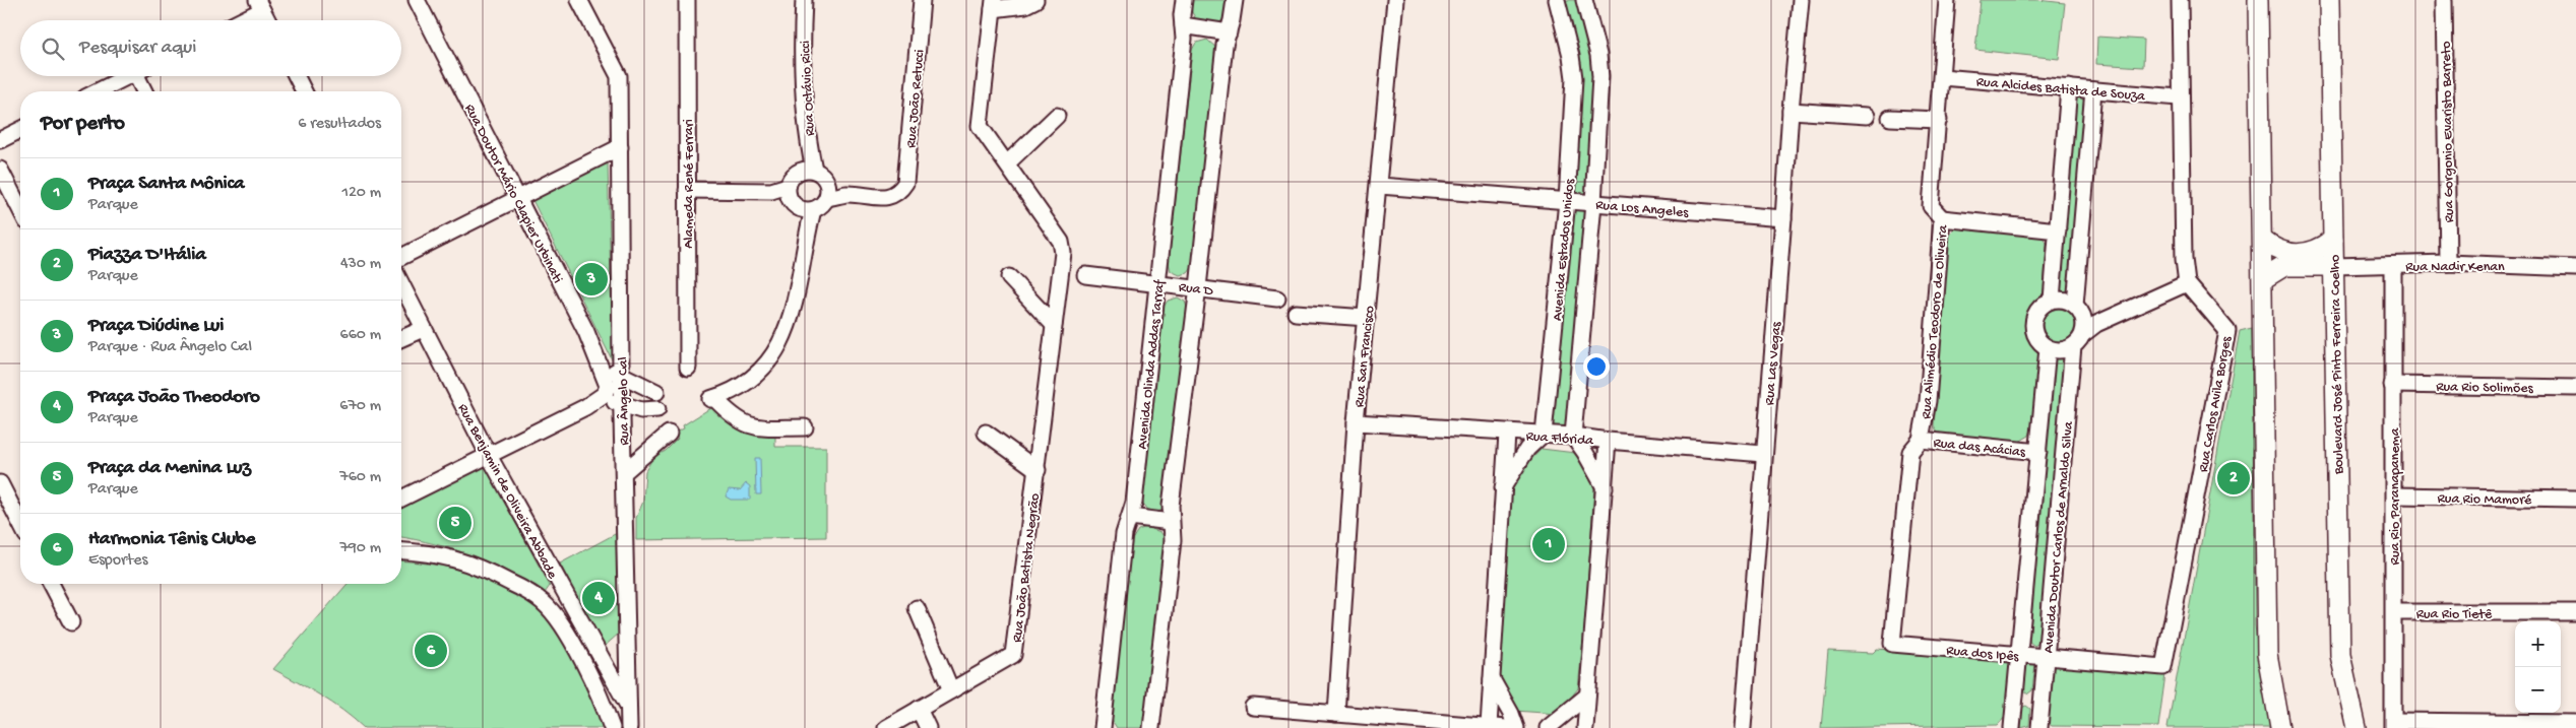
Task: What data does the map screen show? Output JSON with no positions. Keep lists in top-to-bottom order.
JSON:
{
  "streets": {
    "main road": ["Boulevard José Pinto Ferreira Coelho"],
    "street": [
      "Rua Alcides Batista de Souza",
      "Rua Octávio Ricci",
      "Rua João Retucci",
      "Rua Gorgonio Evaristo Barreto",
      "Alameda René Ferrari",
      "Rua Doutor Mário Clapier Urbinati",
      "Rua Los Angeles",
      "Avenida Estados Unidos",
      "Rua Nadir Kenan",
      "Rua D",
      "Rua Alimédio Teodoro de Oliveira",
      "Rua San Francisco",
      "Rua Las Vegas",
      "Avenida Olinda Addas Tarraf",
      "Rua Rio Solimões",
      "Rua Ângelo Cal",
      "Rua Carlos Avila Borges",
      "Rua Flórida",
      "Rua das Acácias",
      "Rua Benjamin de Oliveira Abbade",
      "Rua Rio Paranapanema",
      "Rua Rio Mamoré",
      "Avenida Doutor Carlos de Arnaldo Silva",
      "Rua João Batista Negrão",
      "Rua Rio Tietê",
      "Rua dos Ipês"
    ]
  },
  "crossings": [
    ["Rua Alcides Batista de Souza", "Rua Alimédio Teodoro de Oliveira"],
    ["Rua Octávio Ricci", "Rua João Retucci"],
    ["Rua Gorgonio Evaristo Barreto", "Rua Nadir Kenan"],
    ["Rua Los Angeles", "Avenida Estados Unidos"],
    ["Rua Los Angeles", "Rua San Francisco"],
    ["Rua Los Angeles", "Rua Las Vegas"],
    ["Avenida Estados Unidos", "Rua Flórida"],
    ["Rua Nadir Kenan", "Boulevard José Pinto Ferreira Coelho"],
    ["Rua Nadir Kenan", "Rua Rio Paranapanema"],
    ["Rua D", "Avenida Olinda Addas Tarraf"],
    ["Rua Alimédio Teodoro de Oliveira", "Rua das Acácias"],
    ["Rua Alimédio Teodoro de Oliveira", "Rua dos Ipês"],
    ["Rua San Francisco", "Rua Flórida"],
    ["Rua Las Vegas", "Rua Flórida"],
    ["Rua Rio Solimões", "Rua Rio Paranapanema"],
    ["Rua Ângelo Cal", "Rua Benjamin de Oliveira Abbade"],
    ["Rua Carlos Avila Borges", "Rua dos Ipês"],
    ["Rua das Acácias", "Avenida Doutor Carlos de Arnaldo Silva"],
    ["Rua Rio Paranapanema", "Rua Rio Mamoré"],
    ["Rua Rio Paranapanema", "Rua Rio Tietê"],
    ["Avenida Doutor Carlos de Arnaldo Silva", "Rua dos Ipês"]
  ],
  "page": {
    "search": "Pesquisar aqui",
    "heading": ["Por perto", "6 resultados"],
    "list": [
      {
        "mark": "1",
        "name": "Praça Santa Mônica",
        "note": "Parque",
        "value": "120 m"
      },
      {
        "mark": "2",
        "name": "Piazza D'Itália",
        "note": "Parque",
        "value": "430 m"
      },
      {
        "mark": "3",
        "name": "Praça Diúdine Lui",
        "note": "Parque · Rua Ângelo Cal",
        "value": "660 m"
      },
      {
        "mark": "4",
        "name": "Praça João Theodoro",
        "note": "Parque",
        "value": "670 m"
      },
      {
        "mark": "5",
        "name": "Praça da Menina Luz",
        "note": "Parque",
        "value": "760 m"
      },
      {
        "mark": "6",
        "name": "Harmonia Tênis Clube",
        "note": "Esportes",
        "value": "790 m"
      }
    ],
    "pins": [
      "3",
      "2",
      "5",
      "1",
      "4",
      "6"
    ],
    "map_buttons": ["+", "−"]
  }
}
